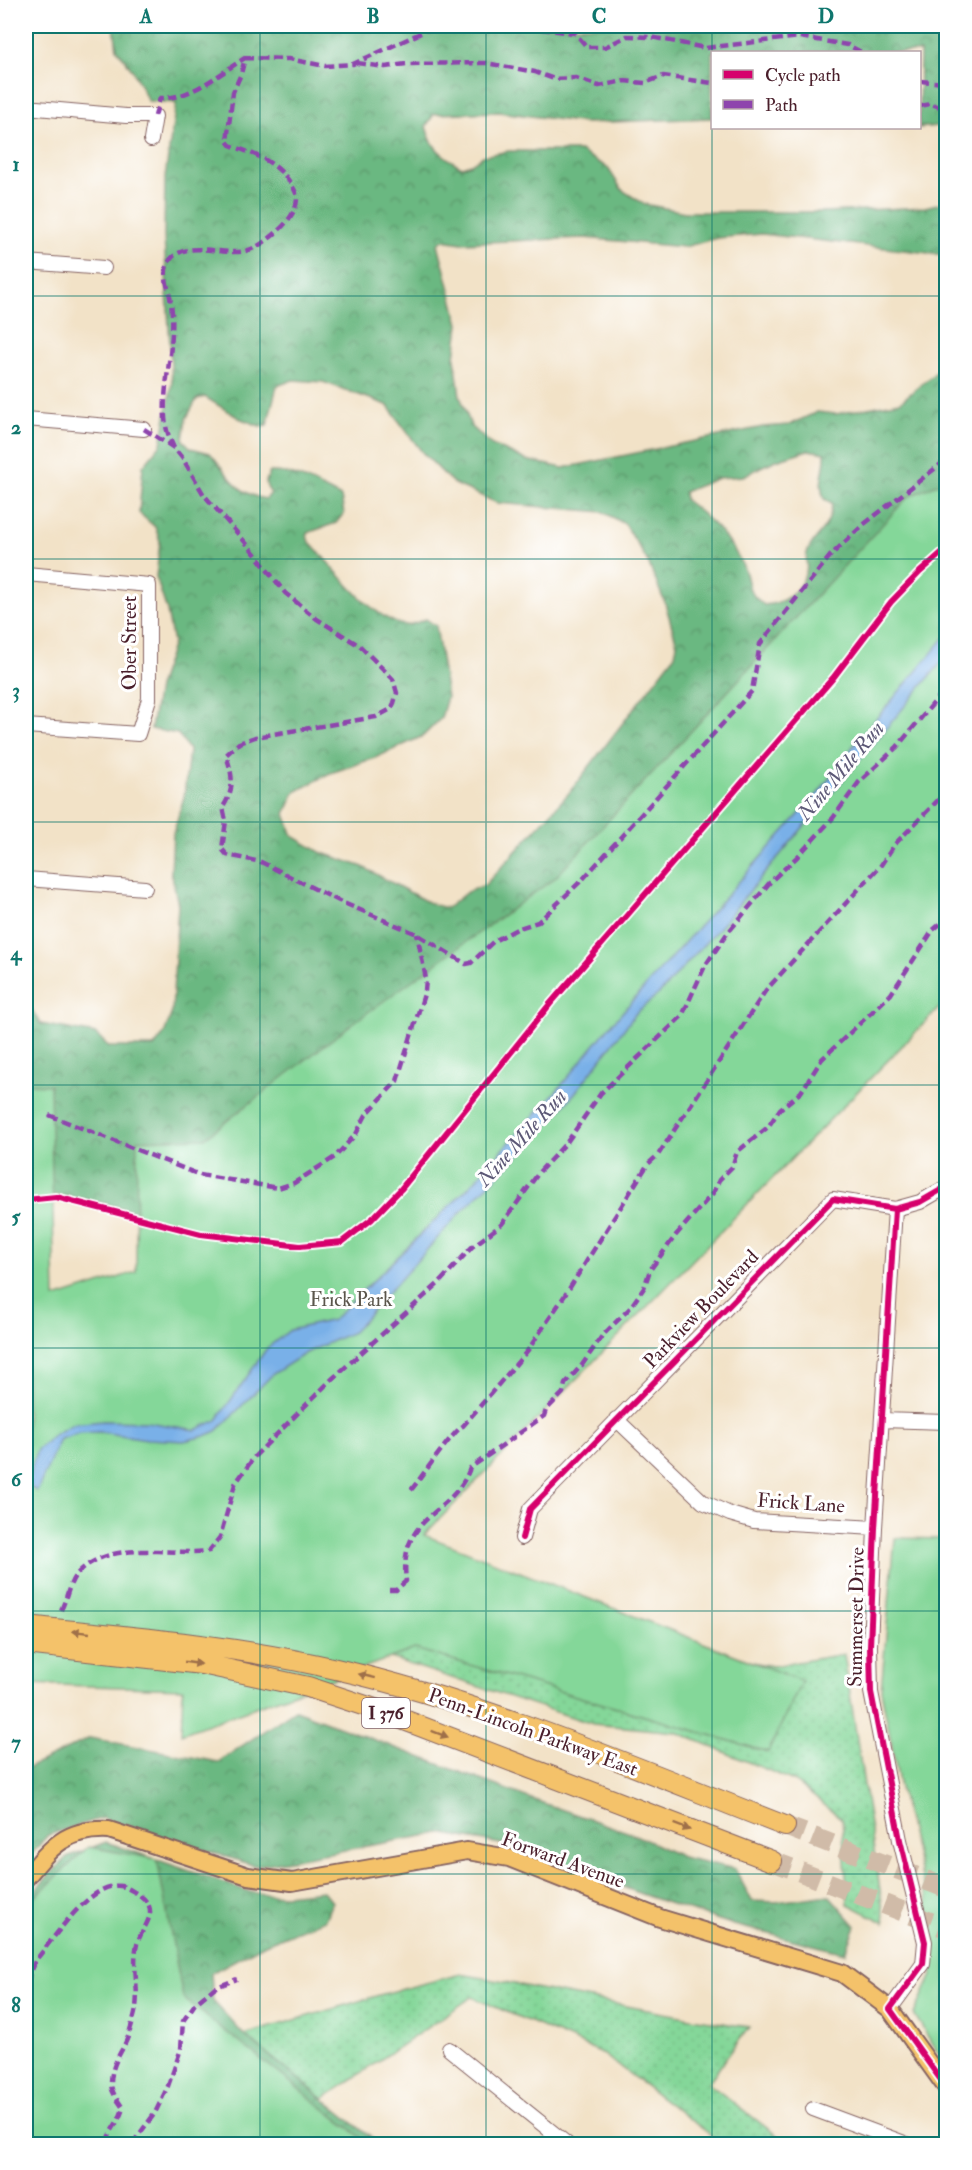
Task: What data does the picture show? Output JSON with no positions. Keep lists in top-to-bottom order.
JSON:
{
  "streets": {
    "highway": ["I 376", "Penn-Lincoln Parkway East"],
    "main road": ["Forward Avenue"],
    "street": [
      "Ober Street",
      "Parkview Boulevard",
      "Frick Lane",
      "Summerset Drive"
    ]
  },
  "crossings": [
    ["Parkview Boulevard", "Frick Lane"],
    ["Parkview Boulevard", "Summerset Drive"],
    ["Frick Lane", "Summerset Drive"],
    ["Summerset Drive", "Forward Avenue"]
  ],
  "water": ["Nine Mile Run"],
  "parks": ["Frick Park"],
  "legend": ["Cycle path", "Path"],
  "grid": {
    "columns": [
      "A",
      "B",
      "C",
      "D"
    ],
    "rows": [
      "1",
      "2",
      "3",
      "4",
      "5",
      "6",
      "7",
      "8"
    ]
  }
}
